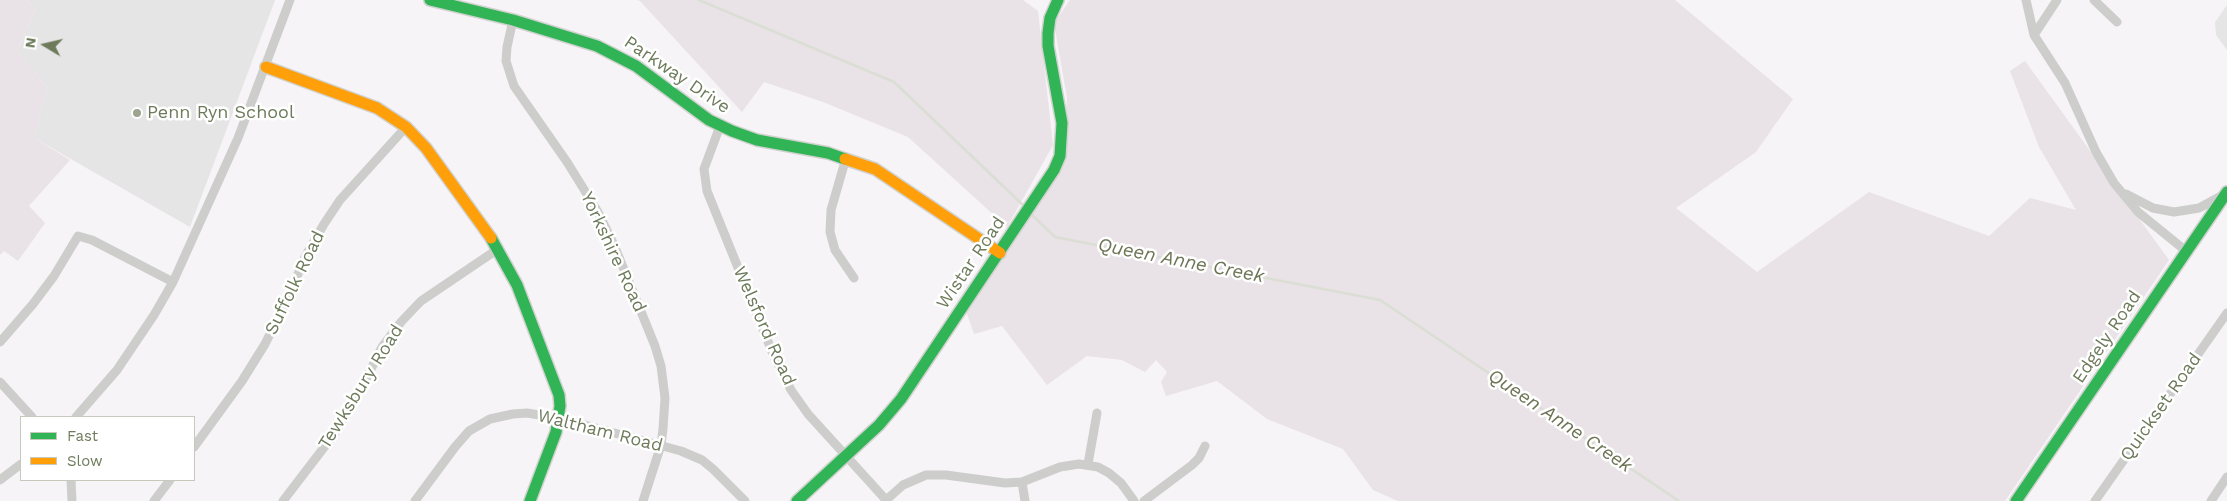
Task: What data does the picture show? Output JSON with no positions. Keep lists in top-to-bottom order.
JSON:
{
  "streets": {
    "street": [
      "Parkway Drive",
      "Yorkshire Road",
      "Wistar Road",
      "Suffolk Road",
      "Welsford Road",
      "Edgely Road",
      "Tewksbury Road",
      "Quickset Road",
      "Waltham Road"
    ]
  },
  "crossings": [
    ["Parkway Drive", "Yorkshire Road"],
    ["Parkway Drive", "Wistar Road"],
    ["Parkway Drive", "Welsford Road"],
    ["Yorkshire Road", "Waltham Road"],
    ["Wistar Road", "Welsford Road"]
  ],
  "water": ["Queen Anne Creek"],
  "places": ["Penn Ryn School"],
  "legend": ["Fast", "Slow"],
  "north": "left"
}
